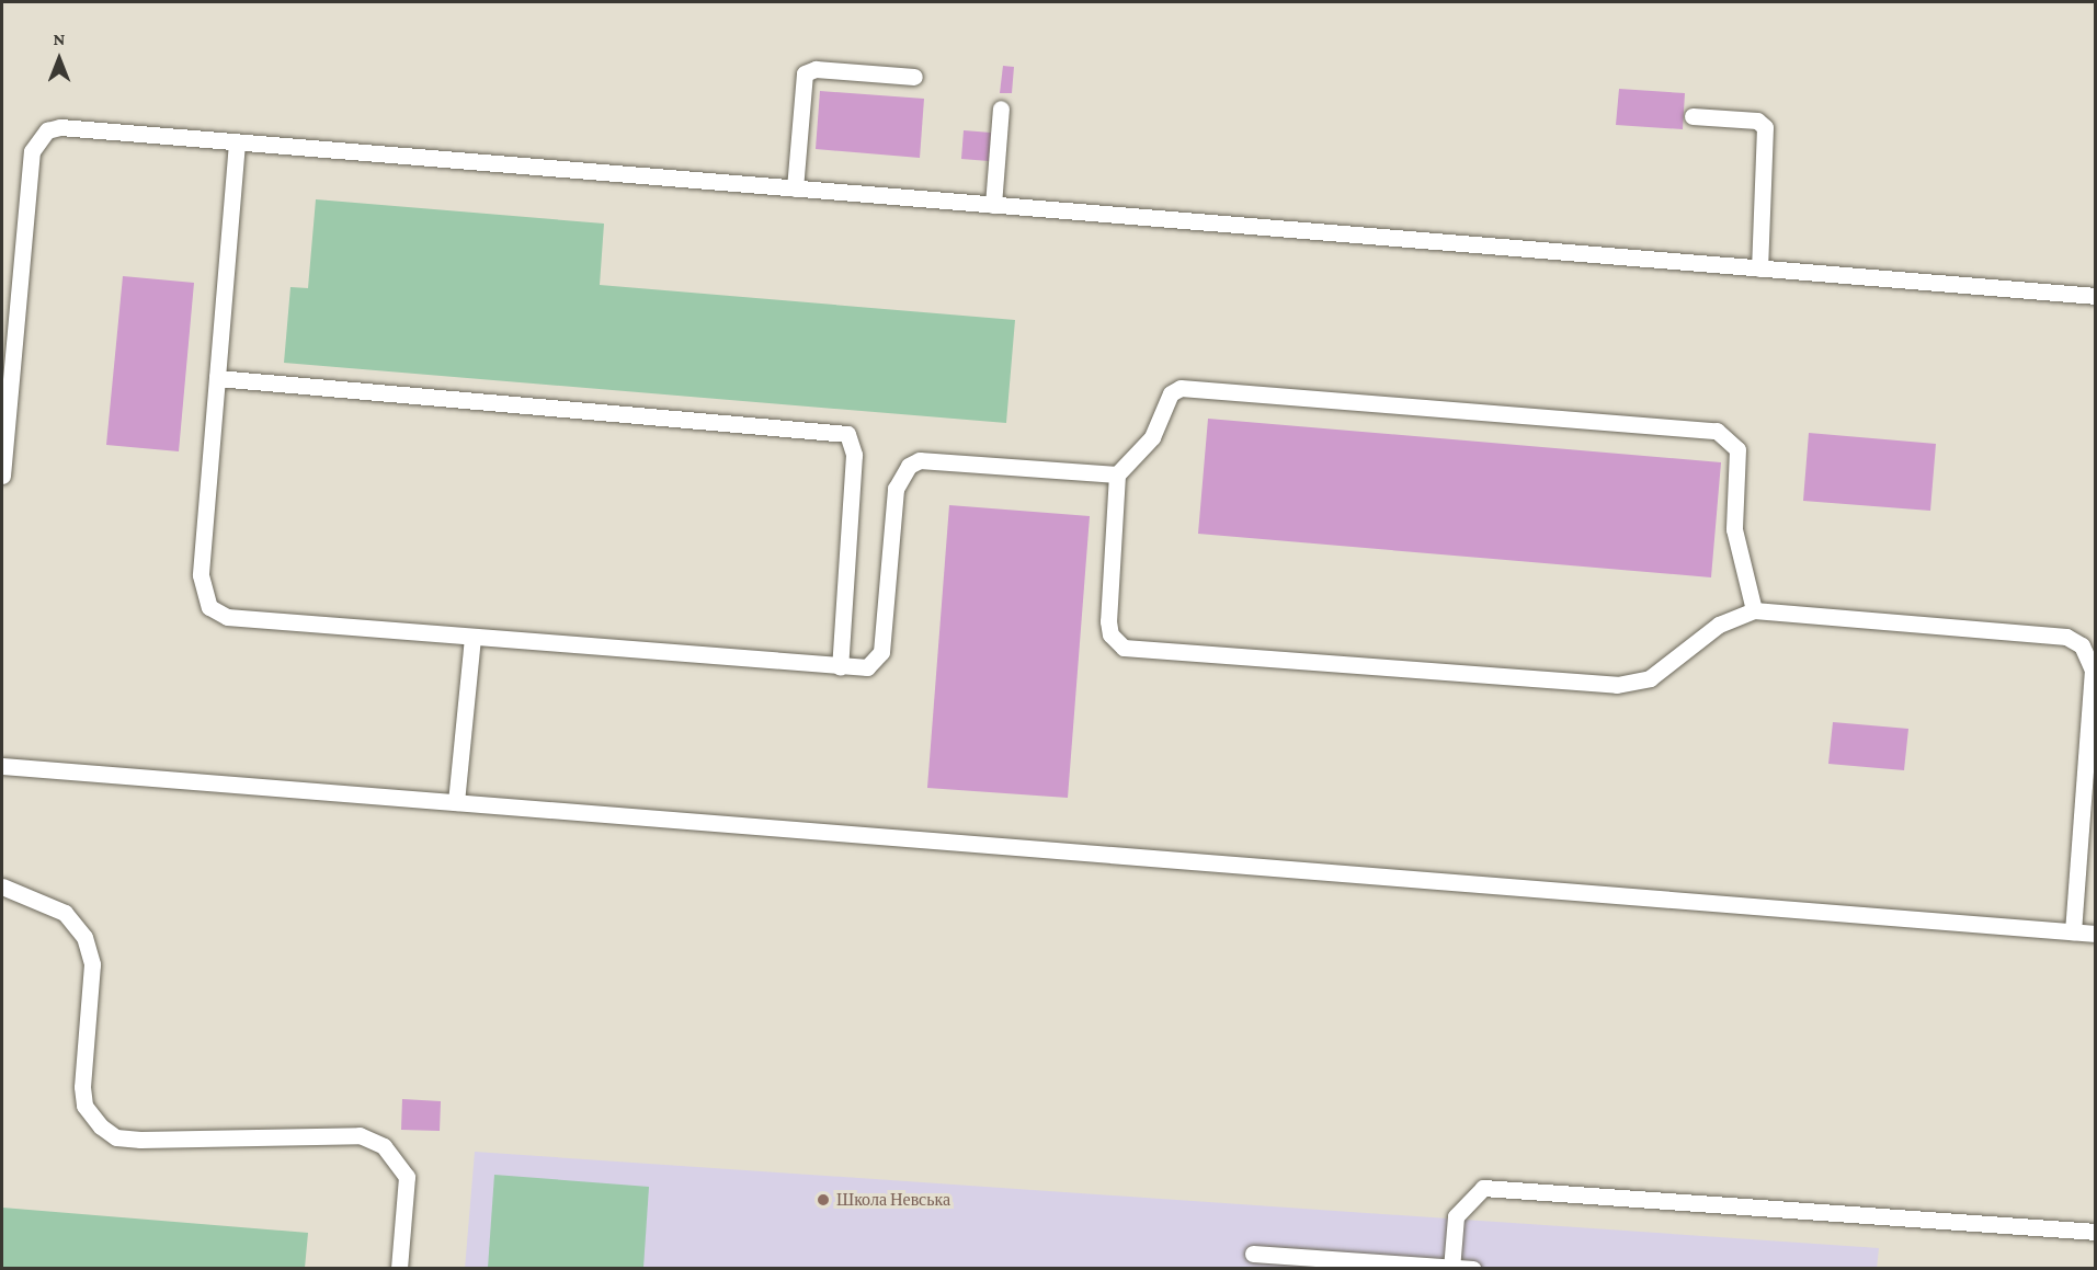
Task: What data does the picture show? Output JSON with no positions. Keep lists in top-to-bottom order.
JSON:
{
  "places": ["Школа Невська"],
  "north": "top"
}
